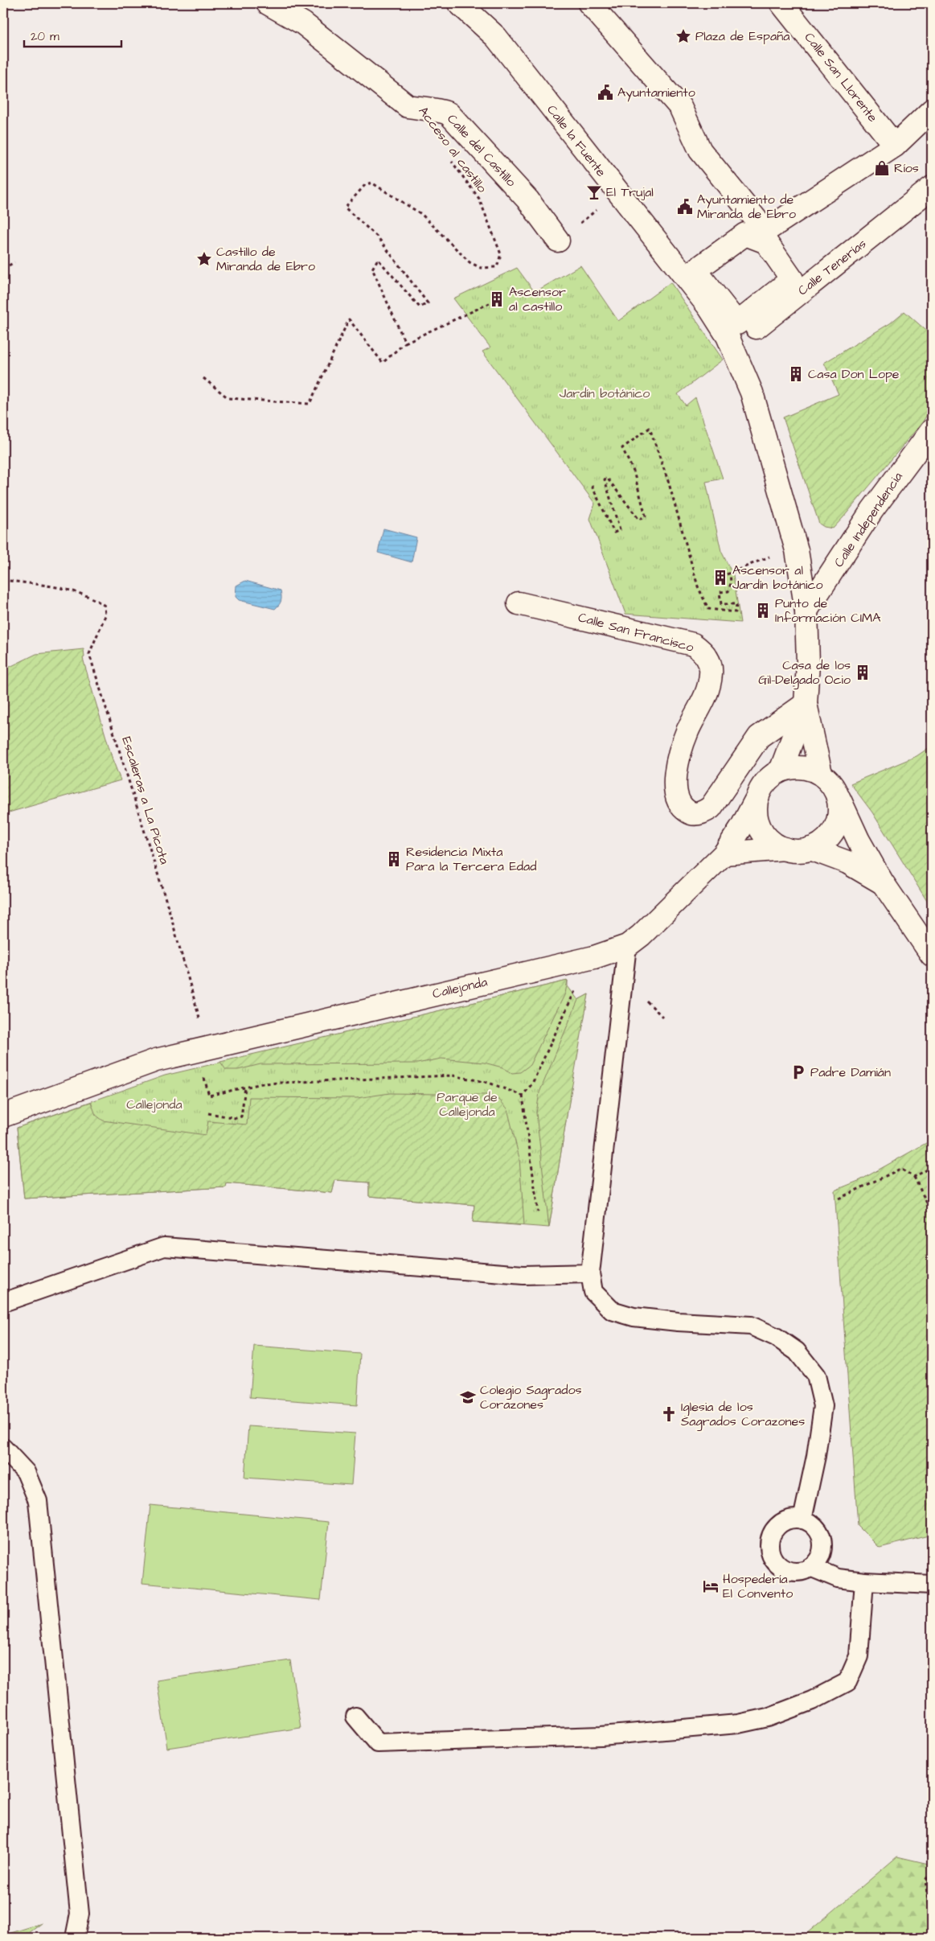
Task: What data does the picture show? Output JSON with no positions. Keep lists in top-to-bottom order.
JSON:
{
  "streets": {
    "street": [
      "Calle San Llorente",
      "Calle la Fuente",
      "Calle del Castillo",
      "Calle Tenerías",
      "Calle Independencia",
      "Calle San Francisco",
      "Callejonda"
    ],
    "path": ["Acceso al castillo", "Escaleras a La Picota"]
  },
  "crossings": [
    ["Calle la Fuente", "Calle Tenerías"]
  ],
  "parks": ["Jardín botánico", "Parque de Callejonda", "Callejonda"],
  "places": {
    "place": ["Plaza de España", "Castillo de Miranda de Ebro"],
    "public building": ["Ayuntamiento", "Ayuntamiento de Miranda de Ebro"],
    "shop": ["Ríos"],
    "bar": ["El Trujal"],
    "building": [
      "Ascensor al castillo",
      "Casa Don Lope",
      "Ascensor al Jardín botánico",
      "Punto de Información CIMA",
      "Casa de los Gil-Delgado Ocio",
      "Residencia Mixta Para la Tercera Edad"
    ],
    "parking": ["Padre Damián"],
    "school or university": ["Colegio Sagrados Corazones"],
    "church": ["Iglesia de los Sagrados Corazones"],
    "hotel": ["Hospedería El Convento"]
  },
  "scale_bar": "20 m"
}
